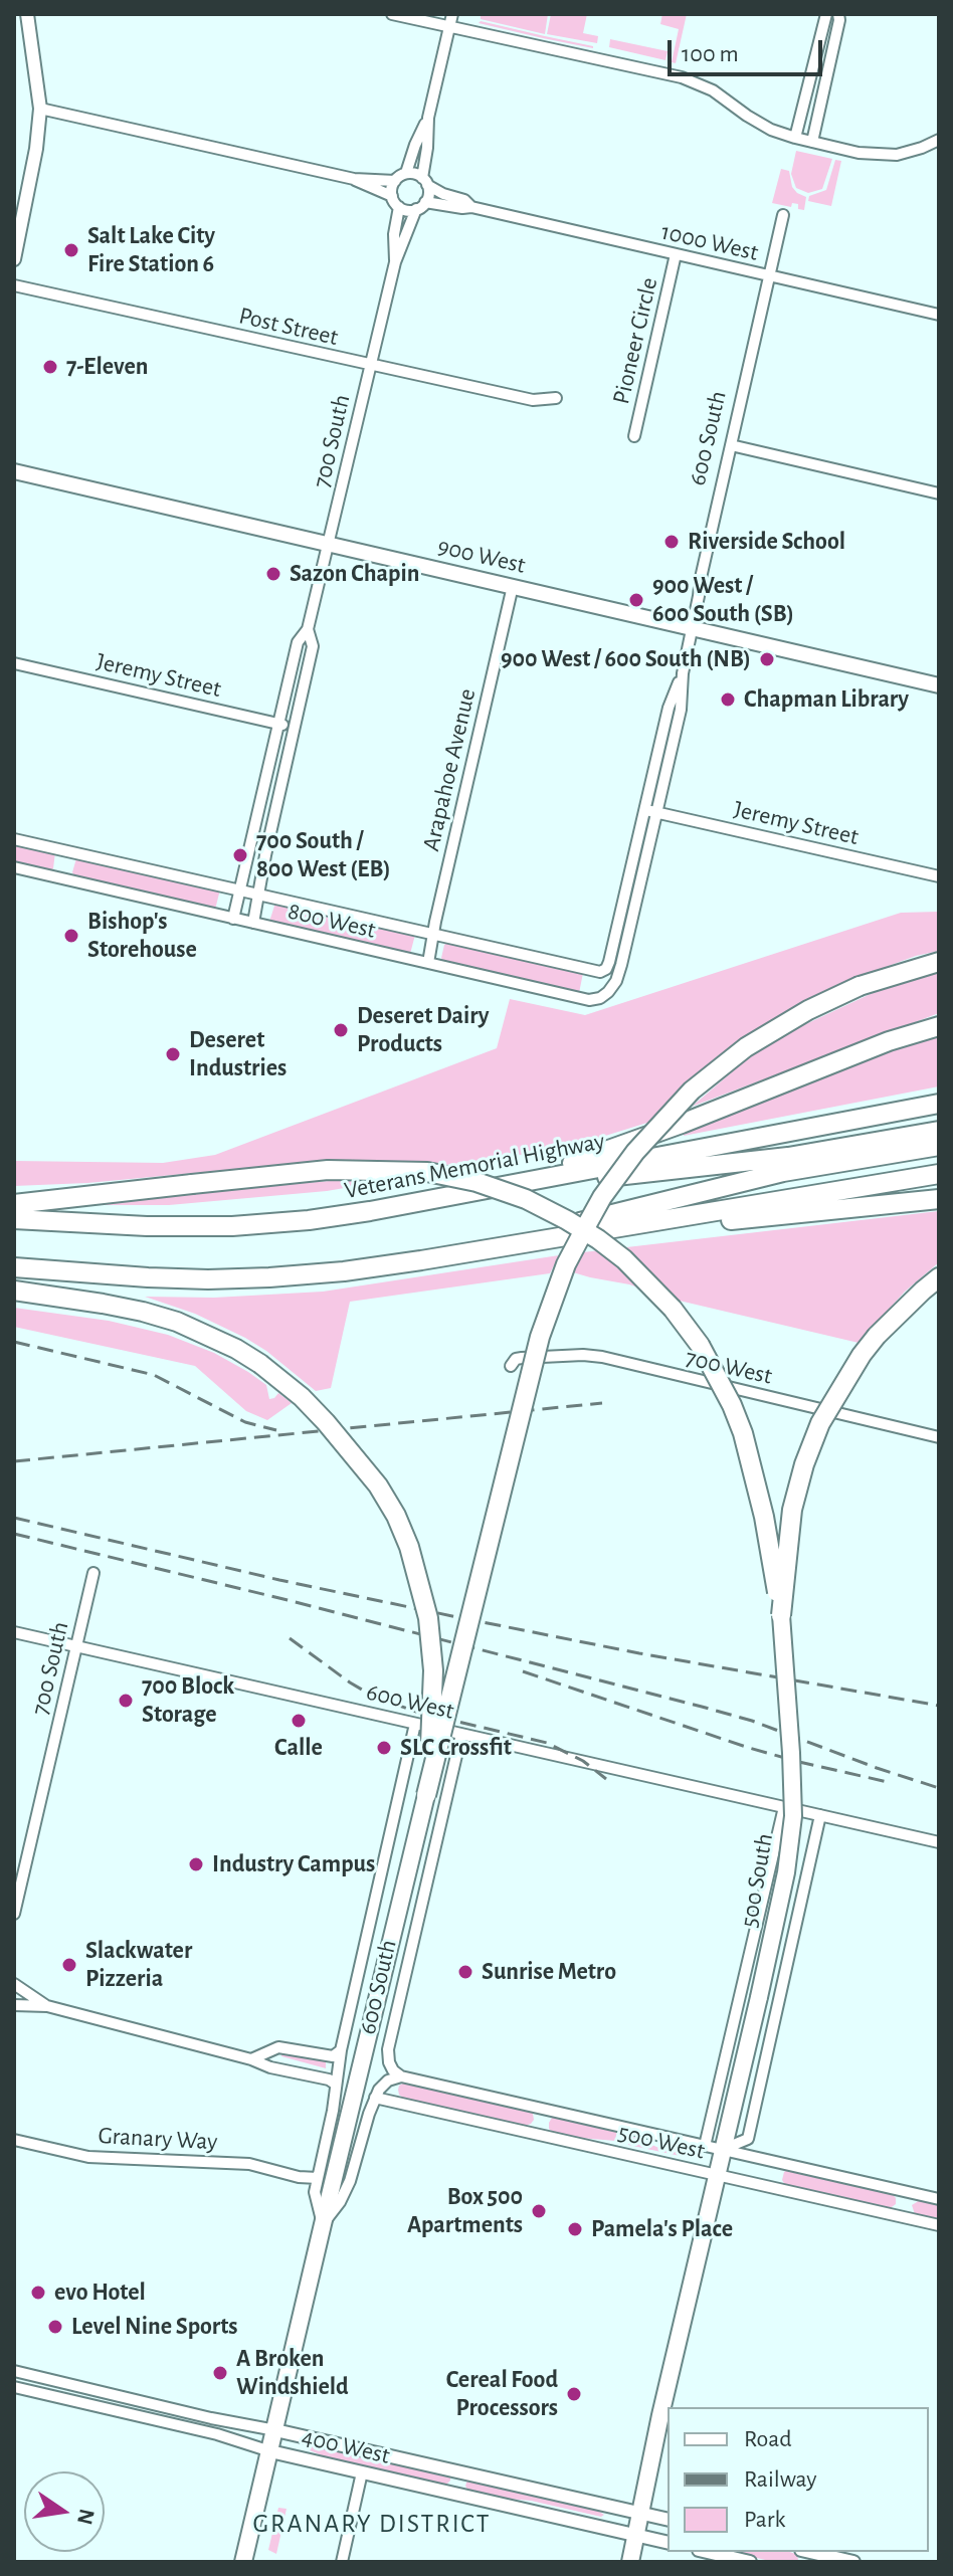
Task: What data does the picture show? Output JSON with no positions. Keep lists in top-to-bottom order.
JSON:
{
  "streets": {
    "highway": ["Veterans Memorial Highway"],
    "main road": ["600 South", "900 West", "500 South"],
    "street": [
      "1000 West",
      "Post Street",
      "Pioneer Circle",
      "700 South",
      "Jeremy Street",
      "Arapahoe Avenue",
      "800 West",
      "700 West",
      "600 West",
      "Granary Way",
      "500 West",
      "400 West"
    ]
  },
  "crossings": [
    ["1000 West", "Pioneer Circle"],
    ["1000 West", "600 South"],
    ["1000 West", "700 South"],
    ["Post Street", "700 South"],
    ["600 South", "900 West"],
    ["600 South", "Jeremy Street"],
    ["600 South", "800 West"],
    ["600 South", "600 West"],
    ["600 South", "Granary Way"],
    ["600 South", "500 West"],
    ["600 South", "400 West"],
    ["700 South", "900 West"],
    ["700 South", "Jeremy Street"],
    ["700 South", "800 West"],
    ["700 South", "600 West"],
    ["900 West", "Arapahoe Avenue"],
    ["Arapahoe Avenue", "800 West"],
    ["600 West", "500 South"],
    ["500 South", "500 West"],
    ["500 South", "400 West"]
  ],
  "districts": ["GRANARY DISTRICT"],
  "places": [
    "Salt Lake City Fire Station 6",
    "7-Eleven",
    "Riverside School",
    "Sazon Chapin",
    "900 West / 600 South (SB)",
    "900 West / 600 South (NB)",
    "Chapman Library",
    "700 South / 800 West (EB)",
    "Bishop's Storehouse",
    "Deseret Dairy Products",
    "Deseret Industries",
    "700 Block Storage",
    "Calle",
    "SLC Crossfit",
    "Industry Campus",
    "Slackwater Pizzeria",
    "Sunrise Metro",
    "Box 500 Apartments",
    "Pamela's Place",
    "evo Hotel",
    "Level Nine Sports",
    "A Broken Windshield",
    "Cereal Food Processors"
  ],
  "legend": ["Road", "Railway", "Park"],
  "scale_bar": "100 m",
  "north": "right"
}
